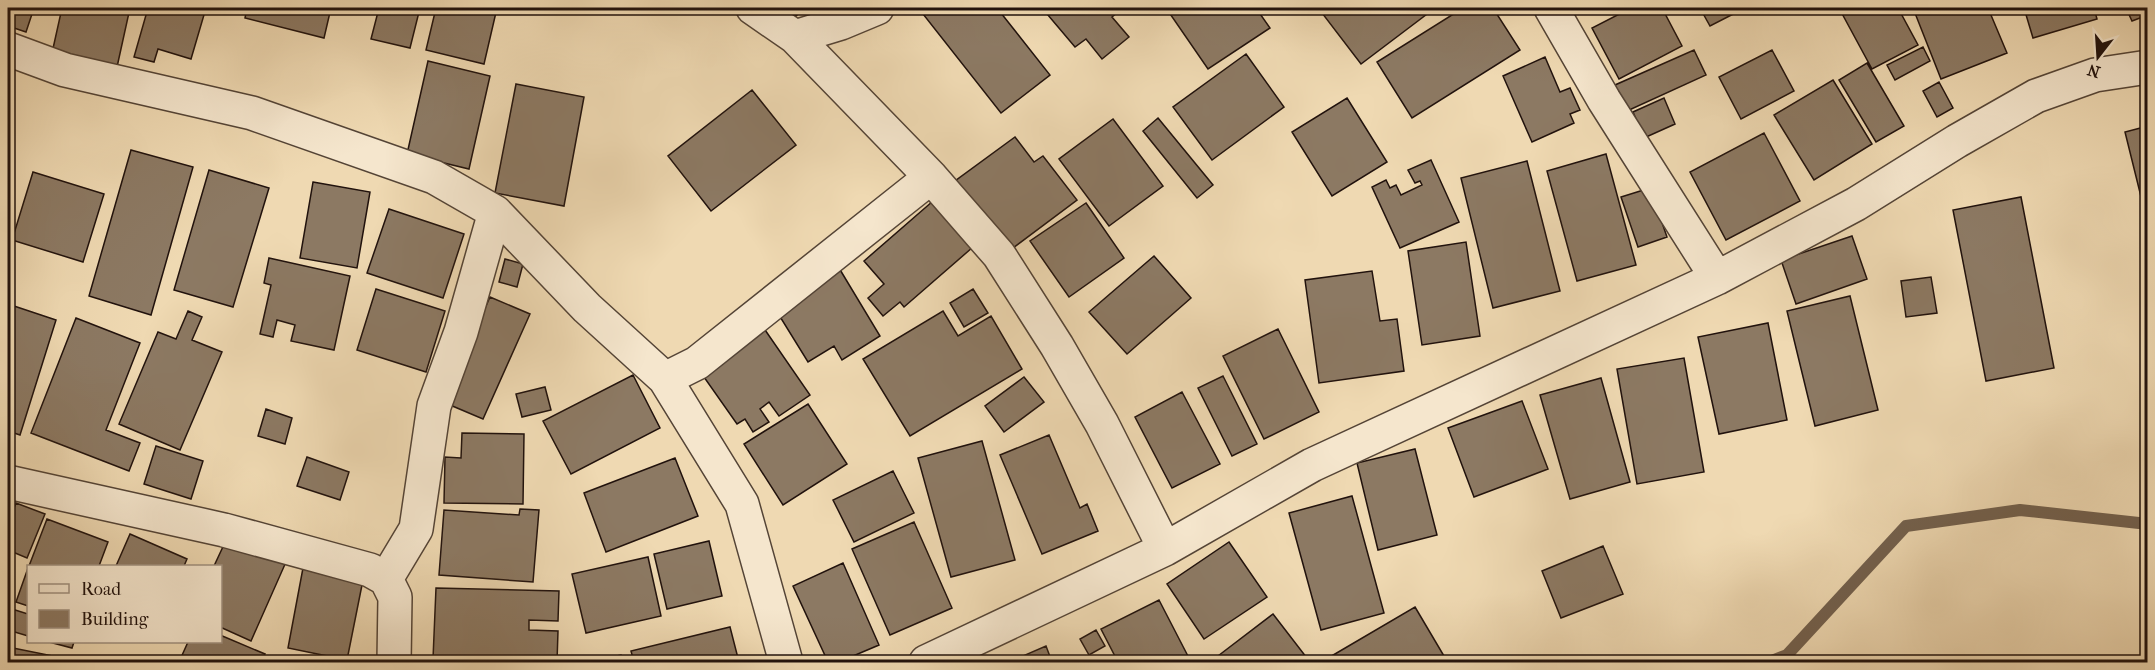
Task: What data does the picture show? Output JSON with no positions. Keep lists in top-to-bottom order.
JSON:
{
  "legend": ["Road", "Building"],
  "north": "bottom"
}
